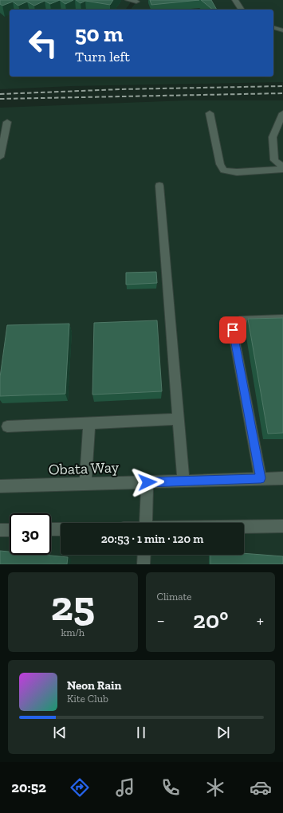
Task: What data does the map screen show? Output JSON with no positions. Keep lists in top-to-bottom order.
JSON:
{
  "streets": {
    "street": ["Obata Way"]
  },
  "page": {
    "turn": ["50 m", "Turn left"],
    "limit": "30",
    "trip": "20:53 · 1 min · 120 m",
    "tile": [
      ["25", "km/h"],
      "Climate"
    ],
    "heat": ["−", "20°", "+"],
    "song": ["Neon Rain", "Kite Club"],
    "tabs": "20:52"
  }
}
